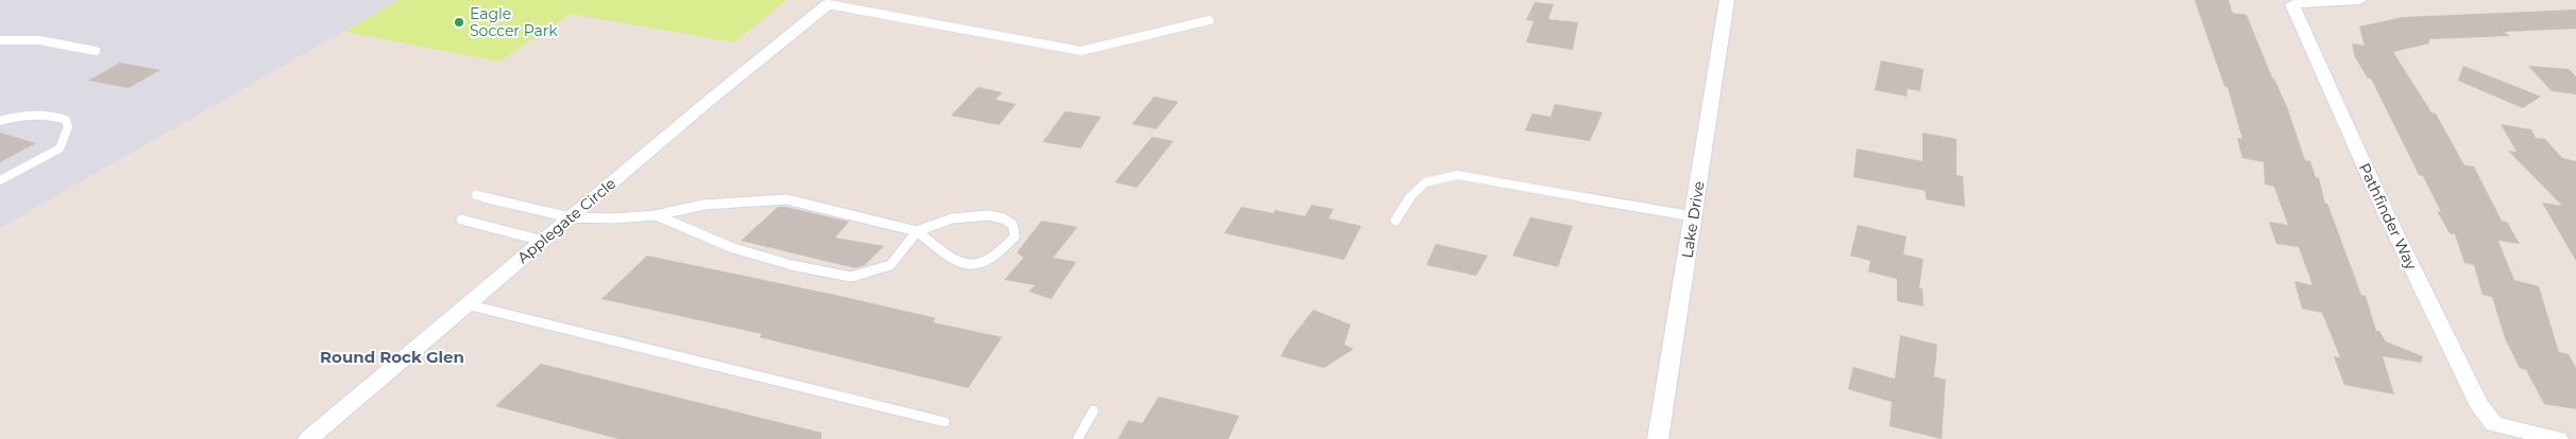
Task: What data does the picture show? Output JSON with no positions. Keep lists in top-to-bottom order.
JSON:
{
  "streets": {
    "street": ["Pathfinder Way", "Lake Drive", "Applegate Circle"]
  },
  "districts": ["Round Rock Glen"],
  "places": ["Eagle Soccer Park"]
}
